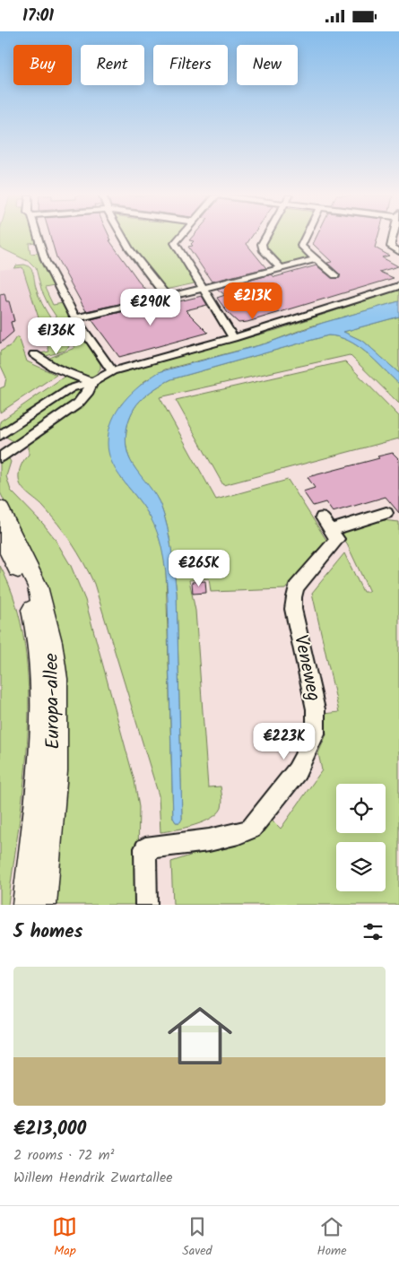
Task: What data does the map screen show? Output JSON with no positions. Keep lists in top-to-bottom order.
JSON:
{
  "streets": {
    "main road": ["Europa-allee"],
    "street": ["Veneweg"]
  },
  "page": {
    "status": "17:01",
    "chip": [
      "Buy",
      "Rent",
      "Filters",
      "New"
    ],
    "price": [
      "€213K",
      "€290K",
      "€136K",
      "€265K",
      "€223K"
    ],
    "heading": "5 homes",
    "list": [
      {
        "name": "€213,000",
        "note": "2 rooms · 72 m² · Willem Hendrik Zwartallee"
      }
    ],
    "tabs": ["Map", "Saved", "Home"]
  }
}
